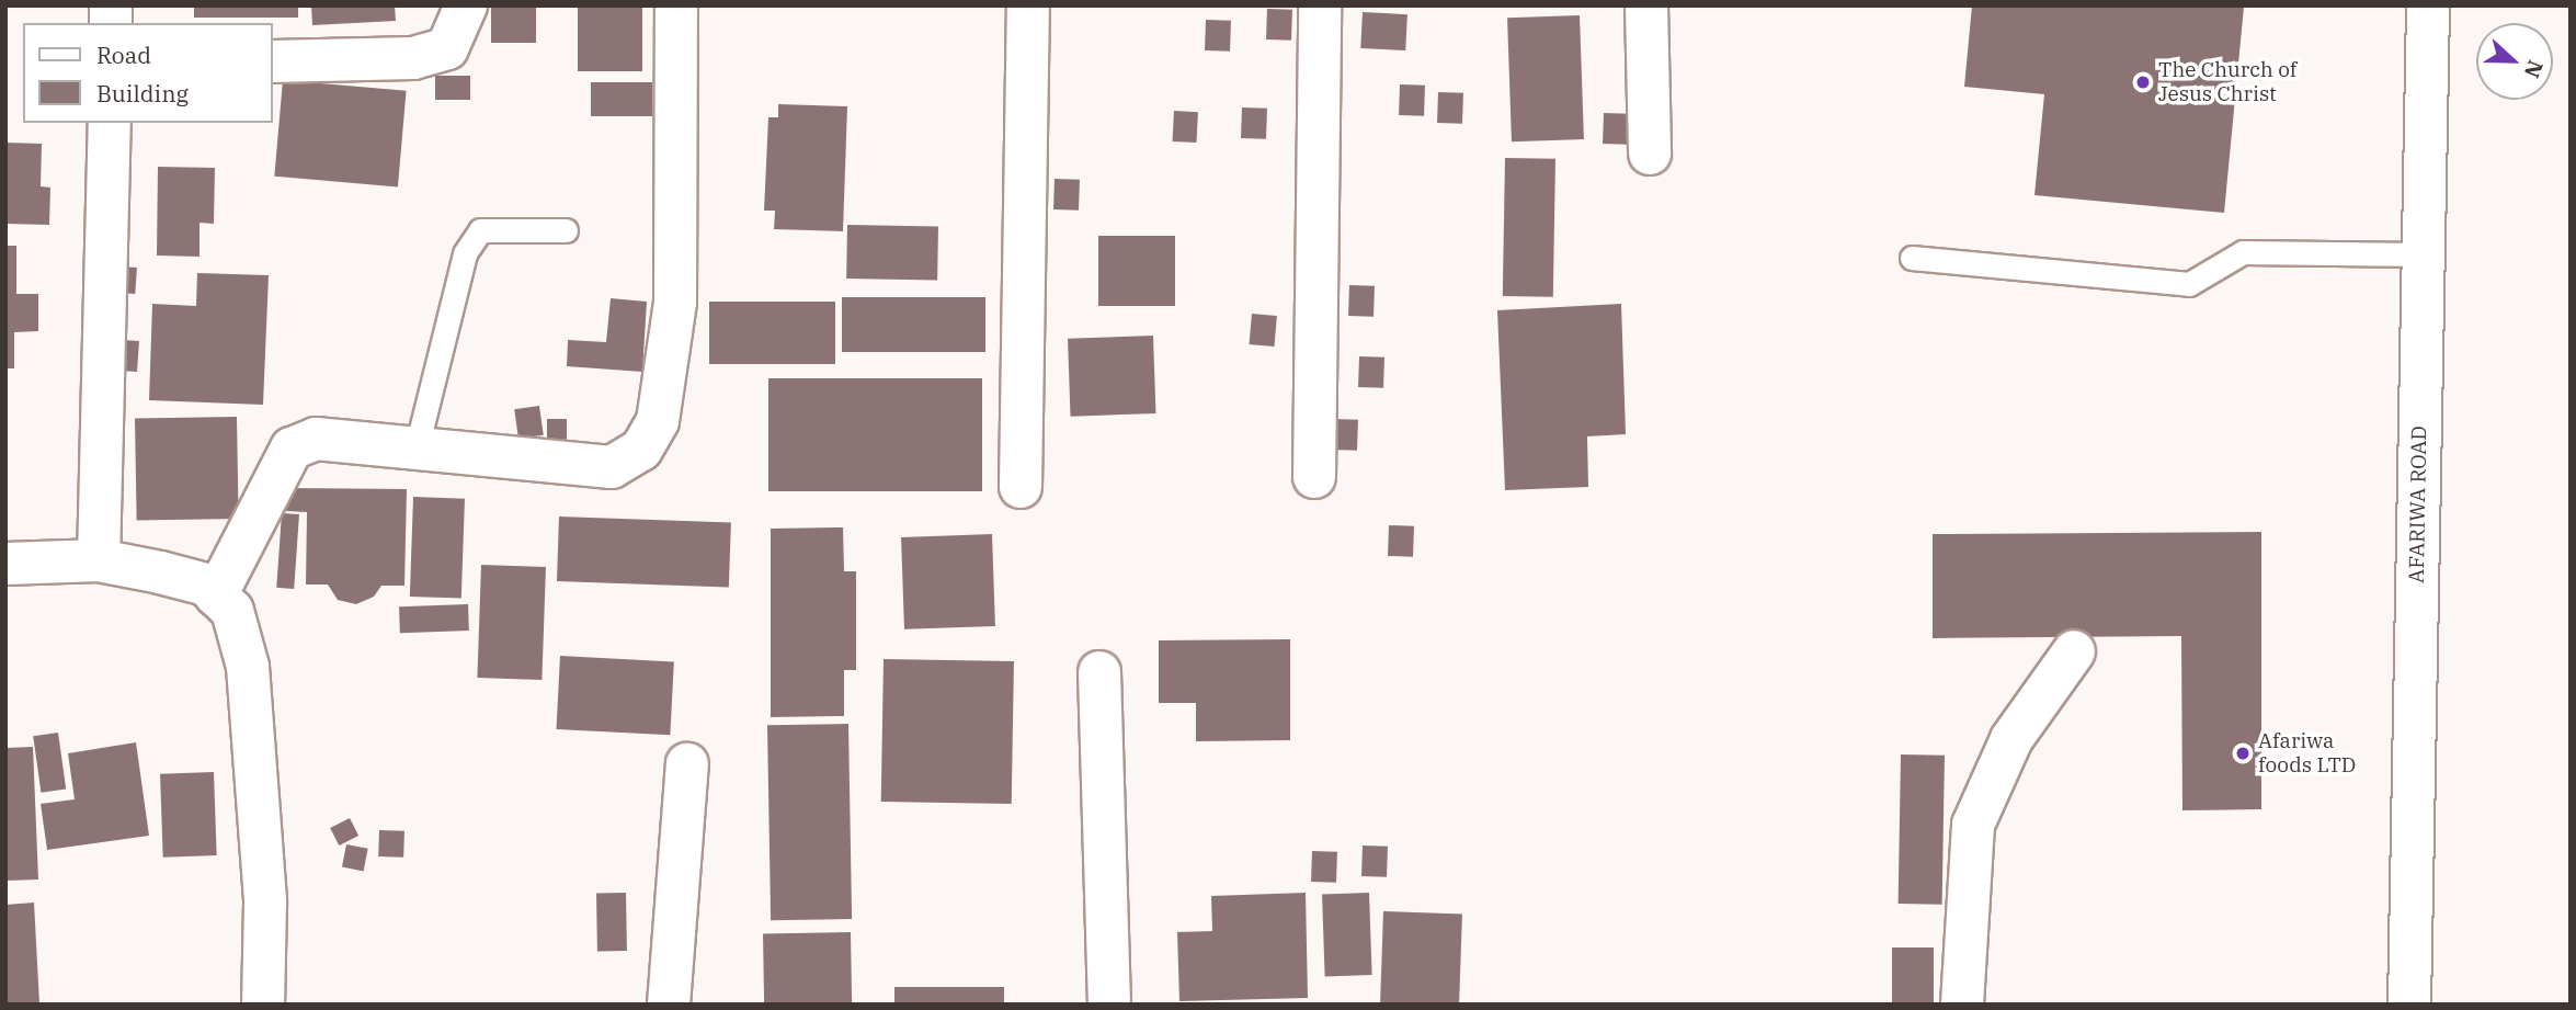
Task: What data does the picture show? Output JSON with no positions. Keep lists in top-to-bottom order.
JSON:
{
  "streets": {
    "street": ["AFARIWA ROAD"]
  },
  "places": ["The Church of Jesus Christ", "Afariwa foods LTD"],
  "legend": ["Road", "Building"],
  "north": "right"
}
